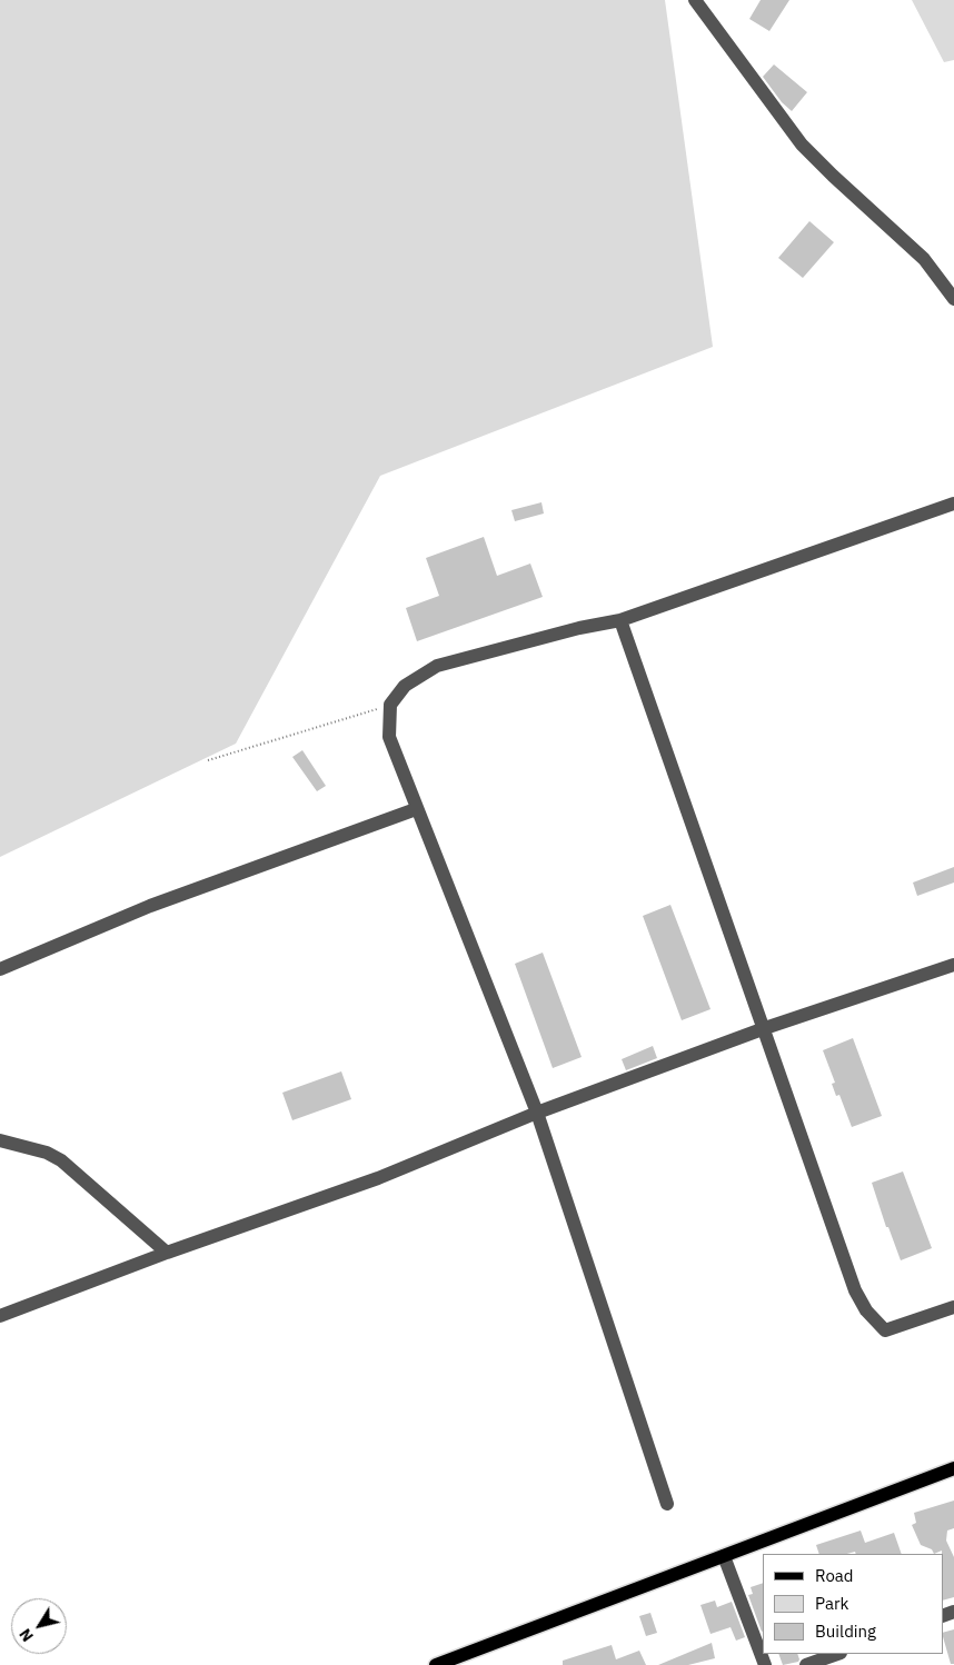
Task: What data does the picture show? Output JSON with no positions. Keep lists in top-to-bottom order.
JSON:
{
  "legend": ["Road", "Park", "Building"],
  "north": "bottom left"
}
